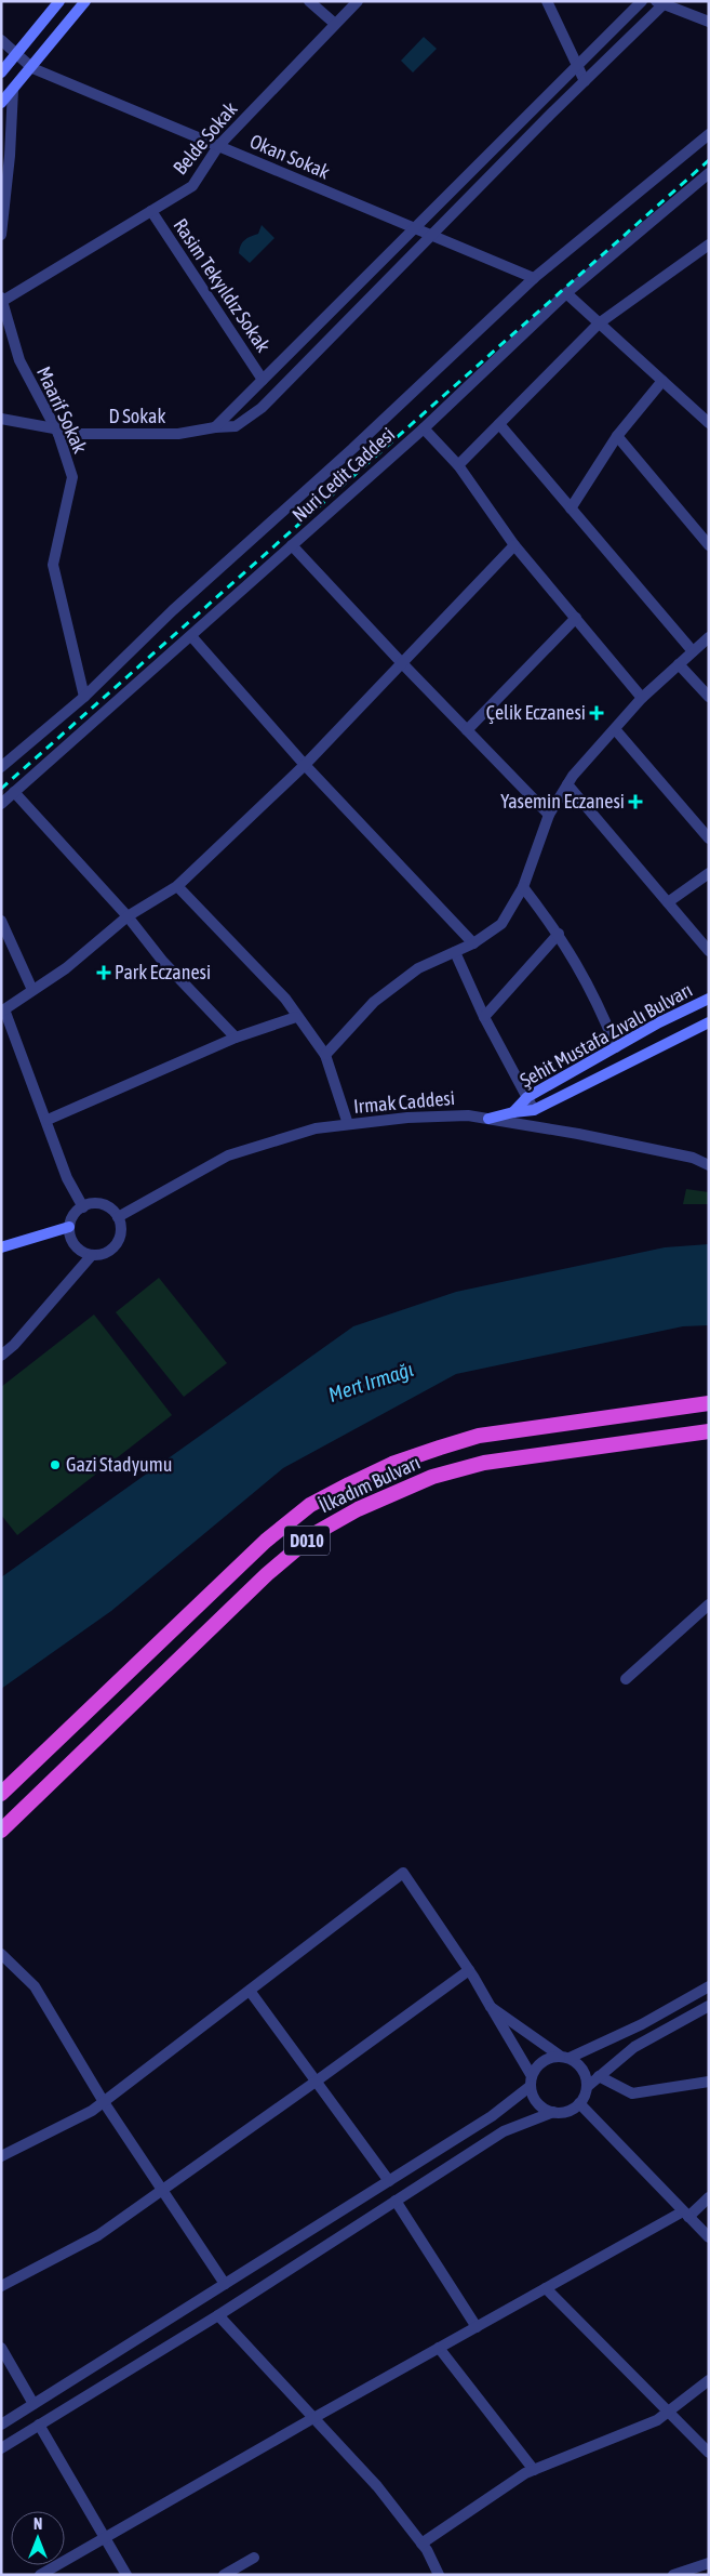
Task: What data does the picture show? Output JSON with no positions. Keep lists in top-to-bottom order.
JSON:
{
  "streets": {
    "highway": ["İlkadım Bulvarı", "D010"],
    "main road": ["Şehit Mustafa Zıvalı Bulvarı"],
    "street": [
      "Belde Sokak",
      "Okan Sokak",
      "Rasim Tekyıldız Sokak",
      "Maarif Sokak",
      "D Sokak",
      "Nuri Cedit Caddesi",
      "Irmak Caddesi"
    ]
  },
  "crossings": [
    ["Belde Sokak", "Okan Sokak"],
    ["Belde Sokak", "Rasim Tekyıldız Sokak"],
    ["Belde Sokak", "Maarif Sokak"],
    ["Okan Sokak", "D Sokak"],
    ["Maarif Sokak", "D Sokak"]
  ],
  "water": ["Mert Irmağı"],
  "places": {
    "health": ["Çelik Eczanesi", "Yasemin Eczanesi", "Park Eczanesi"],
    "other": ["Gazi Stadyumu"]
  },
  "north": "top"
}
